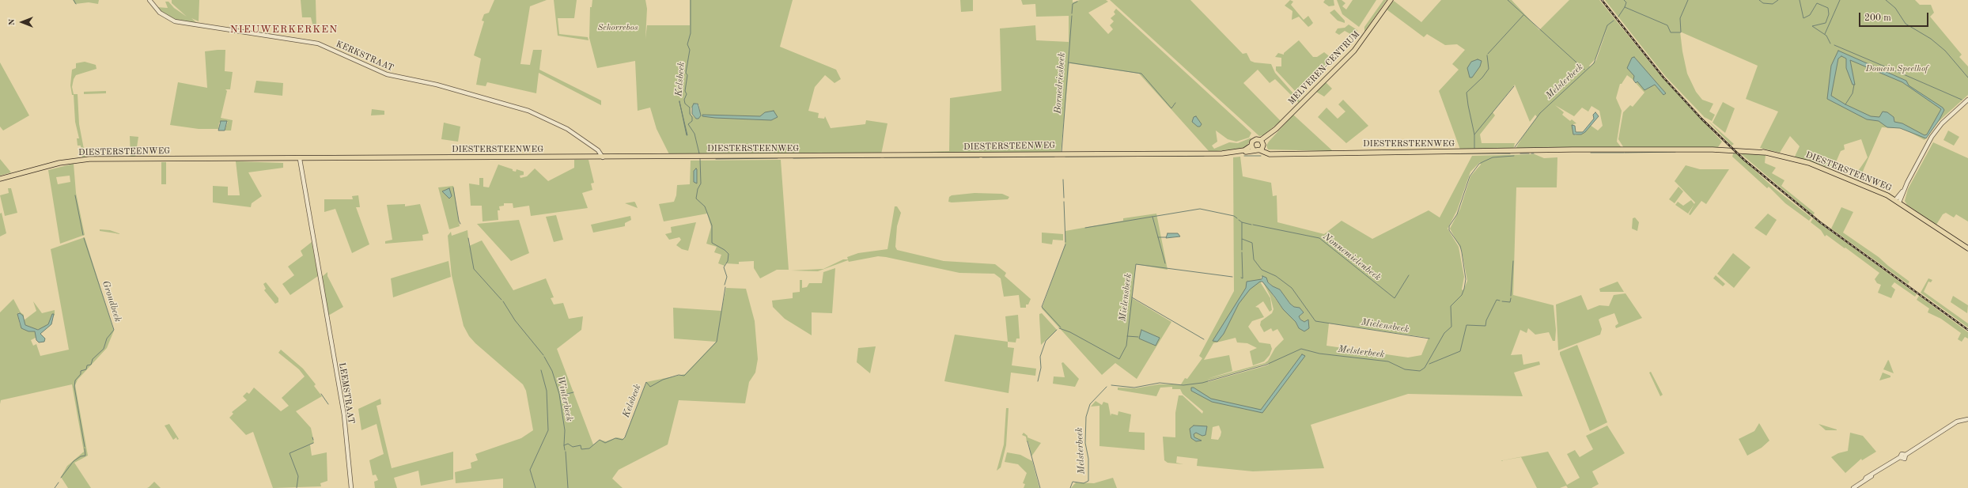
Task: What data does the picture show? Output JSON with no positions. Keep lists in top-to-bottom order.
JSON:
{
  "streets": {
    "main road": ["MELVEREN-CENTRUM", "DIESTERSTEENWEG"],
    "street": ["KERKSTRAAT", "LEEMSTRAAT"]
  },
  "crossings": [
    ["KERKSTRAAT", "DIESTERSTEENWEG"],
    ["MELVEREN-CENTRUM", "DIESTERSTEENWEG"],
    ["DIESTERSTEENWEG", "LEEMSTRAAT"]
  ],
  "districts": ["NIEUWERKERKEN"],
  "water": [
    "Kelsbeek",
    "Melsterbeek",
    "Bornedriesbeek",
    "Nonnemielenbeek",
    "Mielensbeek",
    "Grondbeek",
    "Winterbeek"
  ],
  "parks": ["Schorrebos", "Domein Speelhof"],
  "scale_bar": "200 m",
  "north": "left"
}
